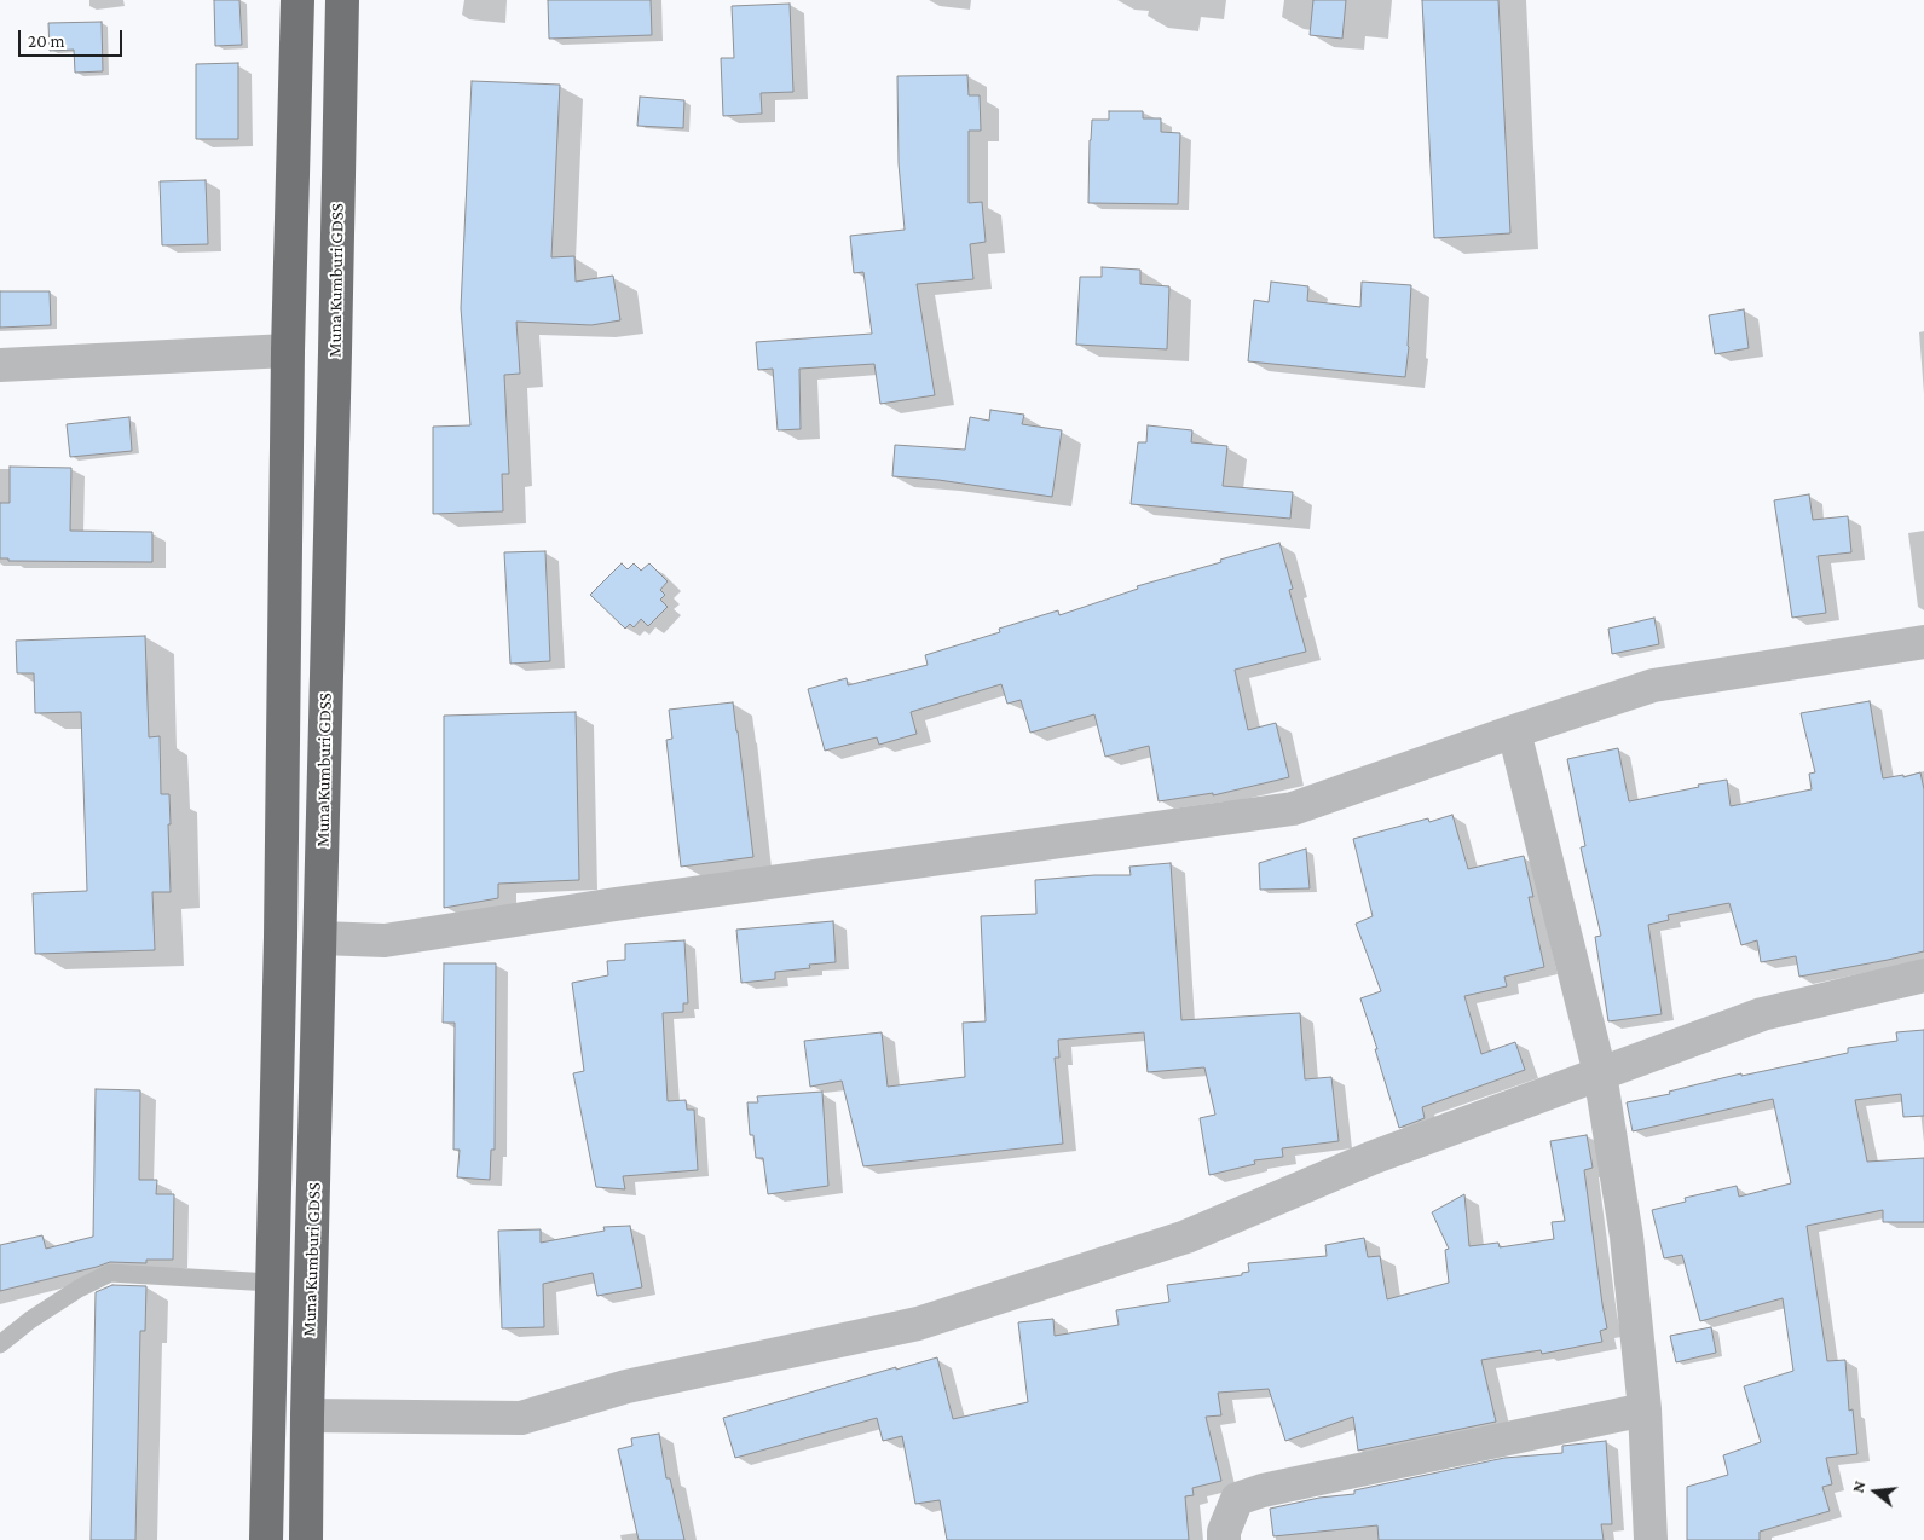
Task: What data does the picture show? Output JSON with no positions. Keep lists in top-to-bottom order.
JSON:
{
  "streets": {
    "highway": ["Muna Kumburi GDSS"]
  },
  "scale_bar": "20 m",
  "north": "left"
}
